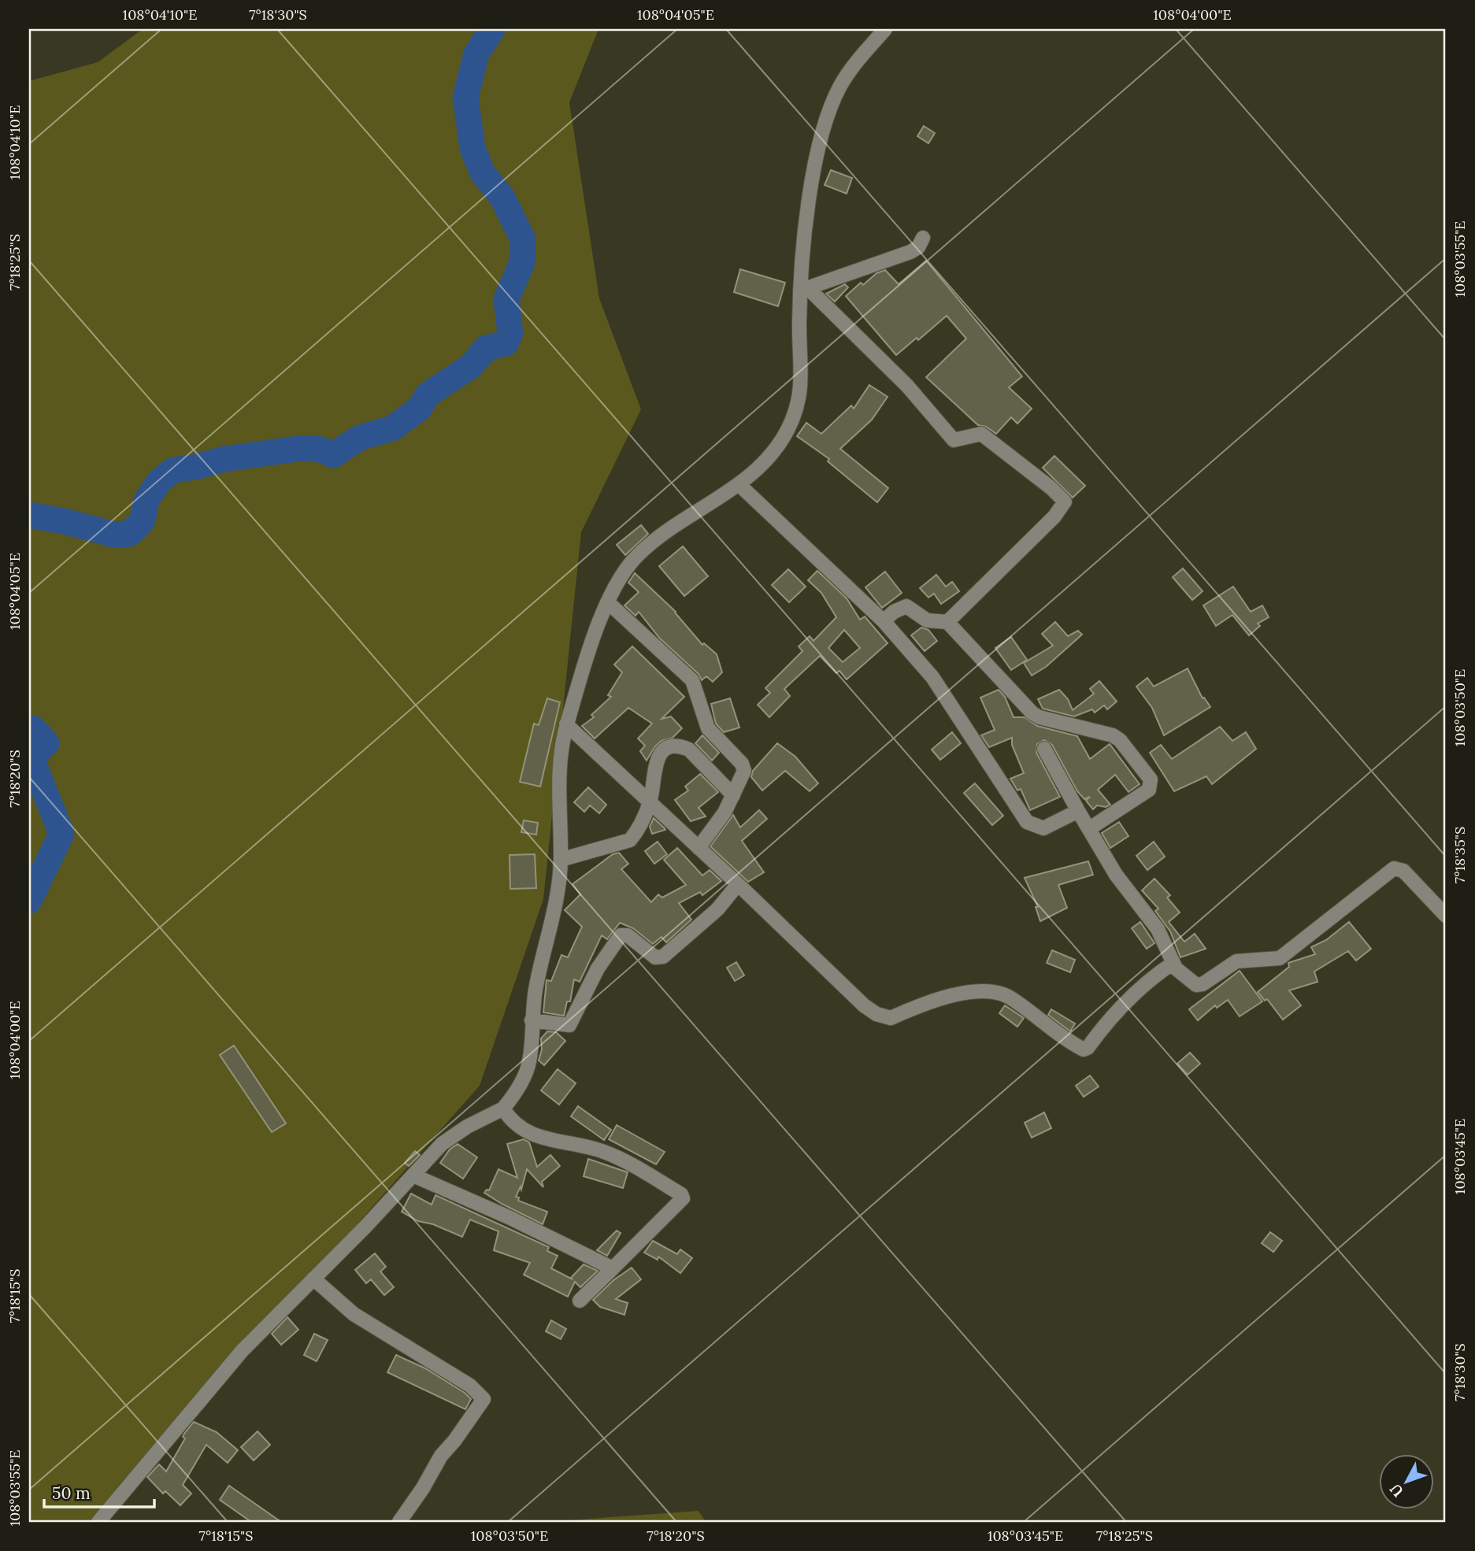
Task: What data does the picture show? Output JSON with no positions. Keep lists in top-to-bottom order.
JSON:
{
  "scale_bar": "50 m",
  "north": "bottom left",
  "coordinates": [
    "108°04'10\"E",
    "7°18'30\"S",
    "108°04'05\"E",
    "108°04'00\"E",
    "108°03'55\"E",
    "7°18'25\"S",
    "108°03'50\"E",
    "7°18'20\"S",
    "7°18'35\"S",
    "108°03'45\"E",
    "7°18'15\"S"
  ]
}
